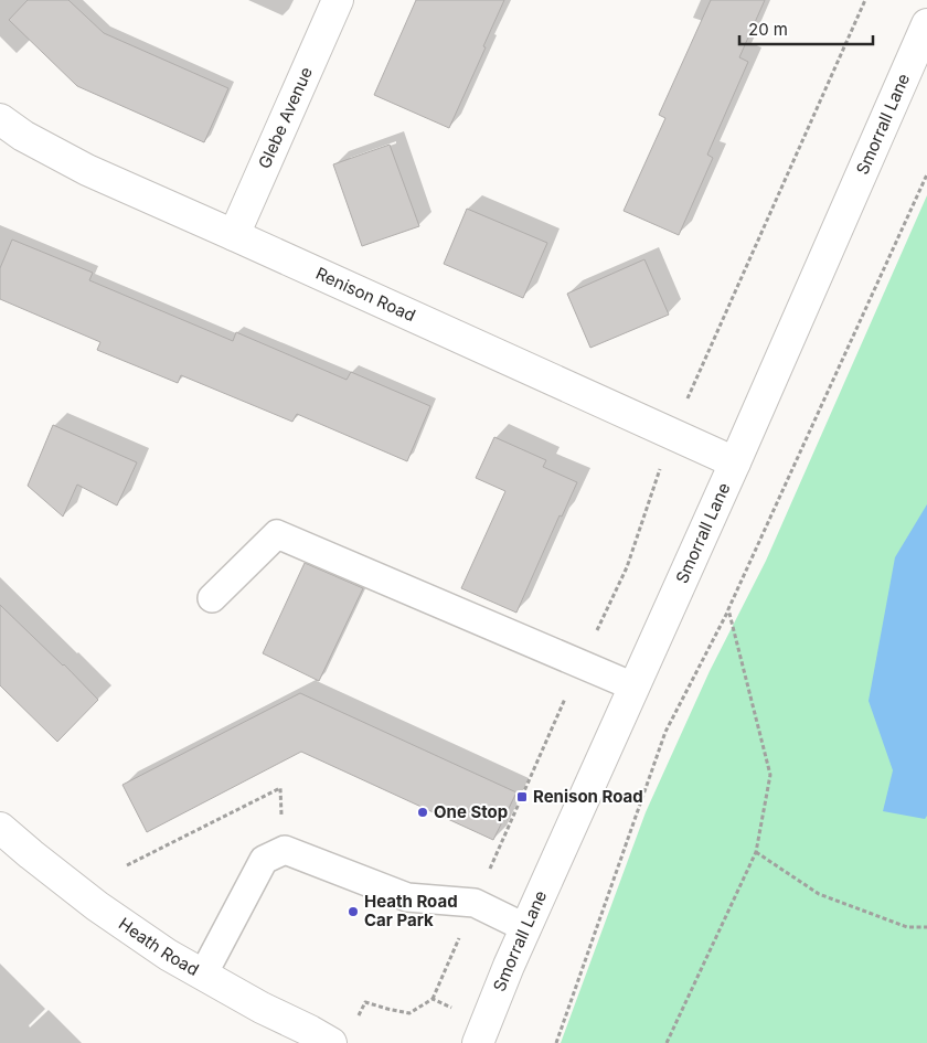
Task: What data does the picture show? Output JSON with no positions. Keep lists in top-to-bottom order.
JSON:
{
  "streets": {
    "street": [
      "Glebe Avenue",
      "Smorrall Lane",
      "Renison Road",
      "Heath Road"
    ]
  },
  "crossings": [
    ["Glebe Avenue", "Renison Road"],
    ["Smorrall Lane", "Renison Road"]
  ],
  "places": {
    "transit": ["Renison Road"],
    "other": ["One Stop", "Heath Road Car Park"]
  },
  "scale_bar": "20 m"
}
